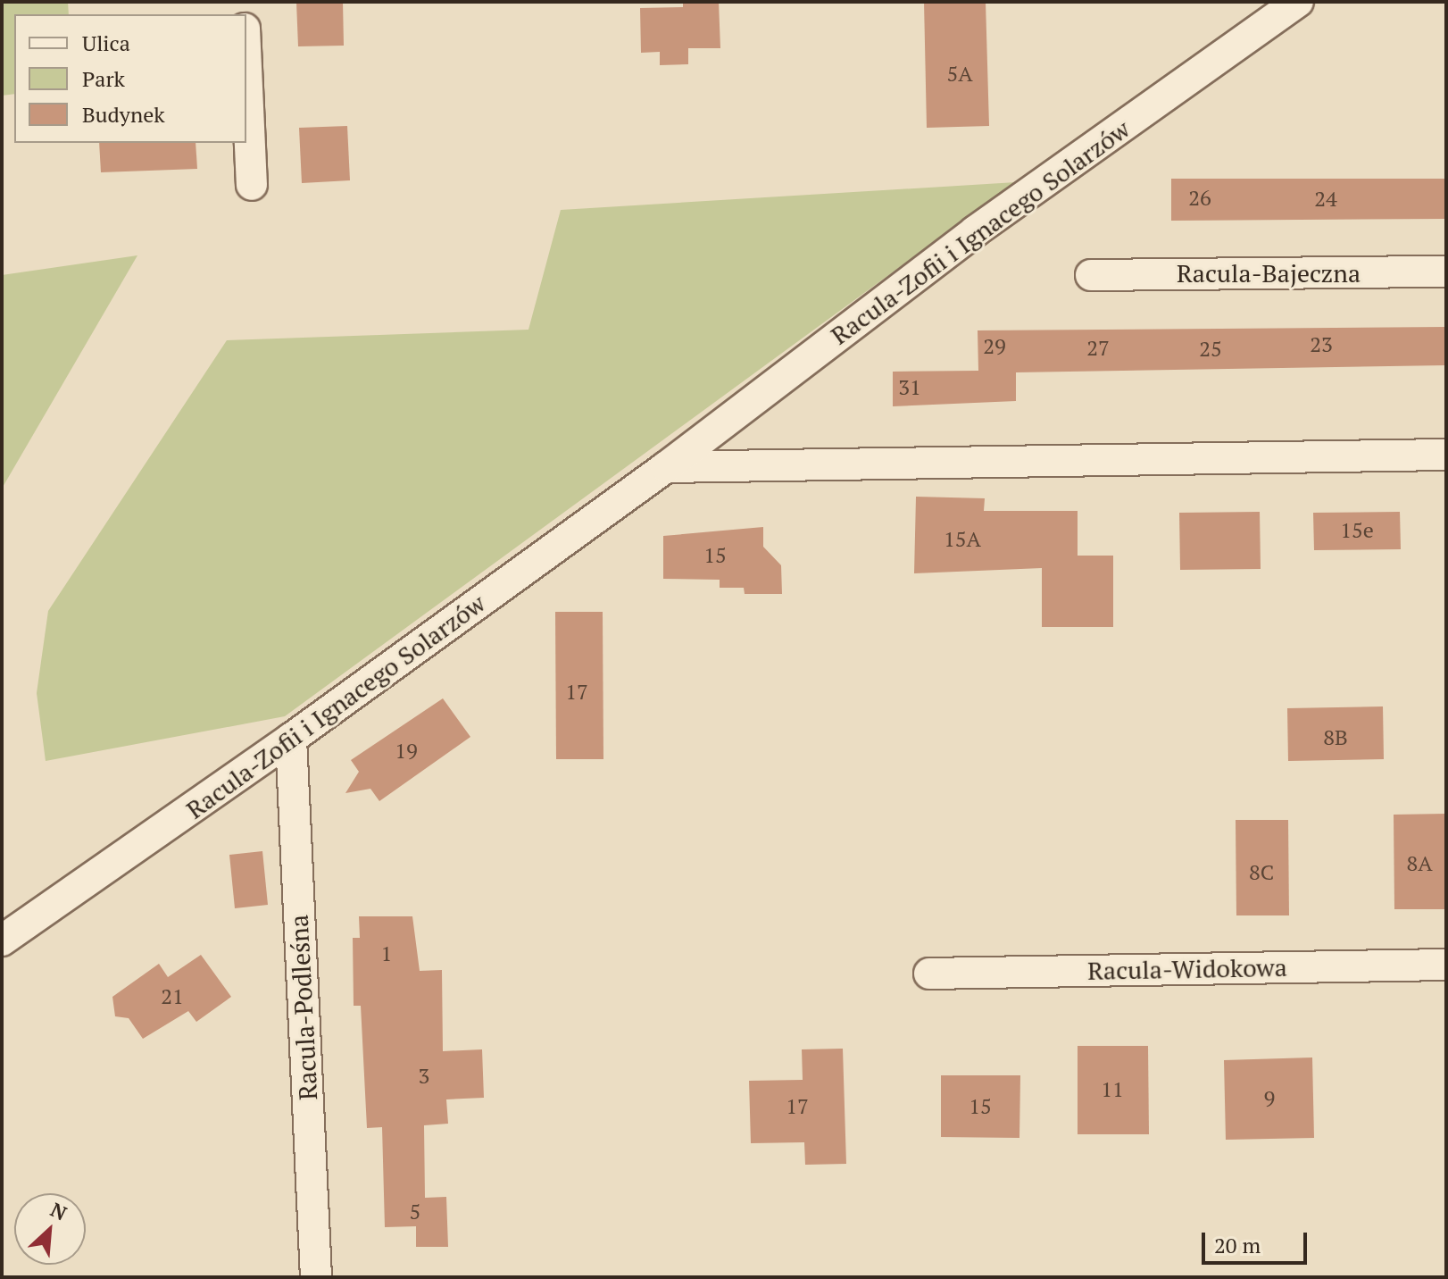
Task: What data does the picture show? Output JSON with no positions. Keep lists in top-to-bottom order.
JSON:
{
  "streets": {
    "street": [
      "Racula-Zofii i Ignacego Solarzów",
      "Racula-Bajeczna",
      "Racula-Widokowa",
      "Racula-Podleśna"
    ]
  },
  "crossings": [
    ["Racula-Zofii i Ignacego Solarzów", "Racula-Podleśna"]
  ],
  "house_numbers": [
    "5A",
    "26",
    "24",
    "23",
    "29",
    "27",
    "25",
    "31",
    "15e",
    "15A",
    "15",
    "17",
    "8B",
    "19",
    "8A",
    "8C",
    "1",
    "21",
    "3",
    "11",
    "9",
    "17",
    "15",
    "5"
  ],
  "legend": ["Ulica", "Park", "Budynek"],
  "scale_bar": "20 m",
  "north": "top right"
}
